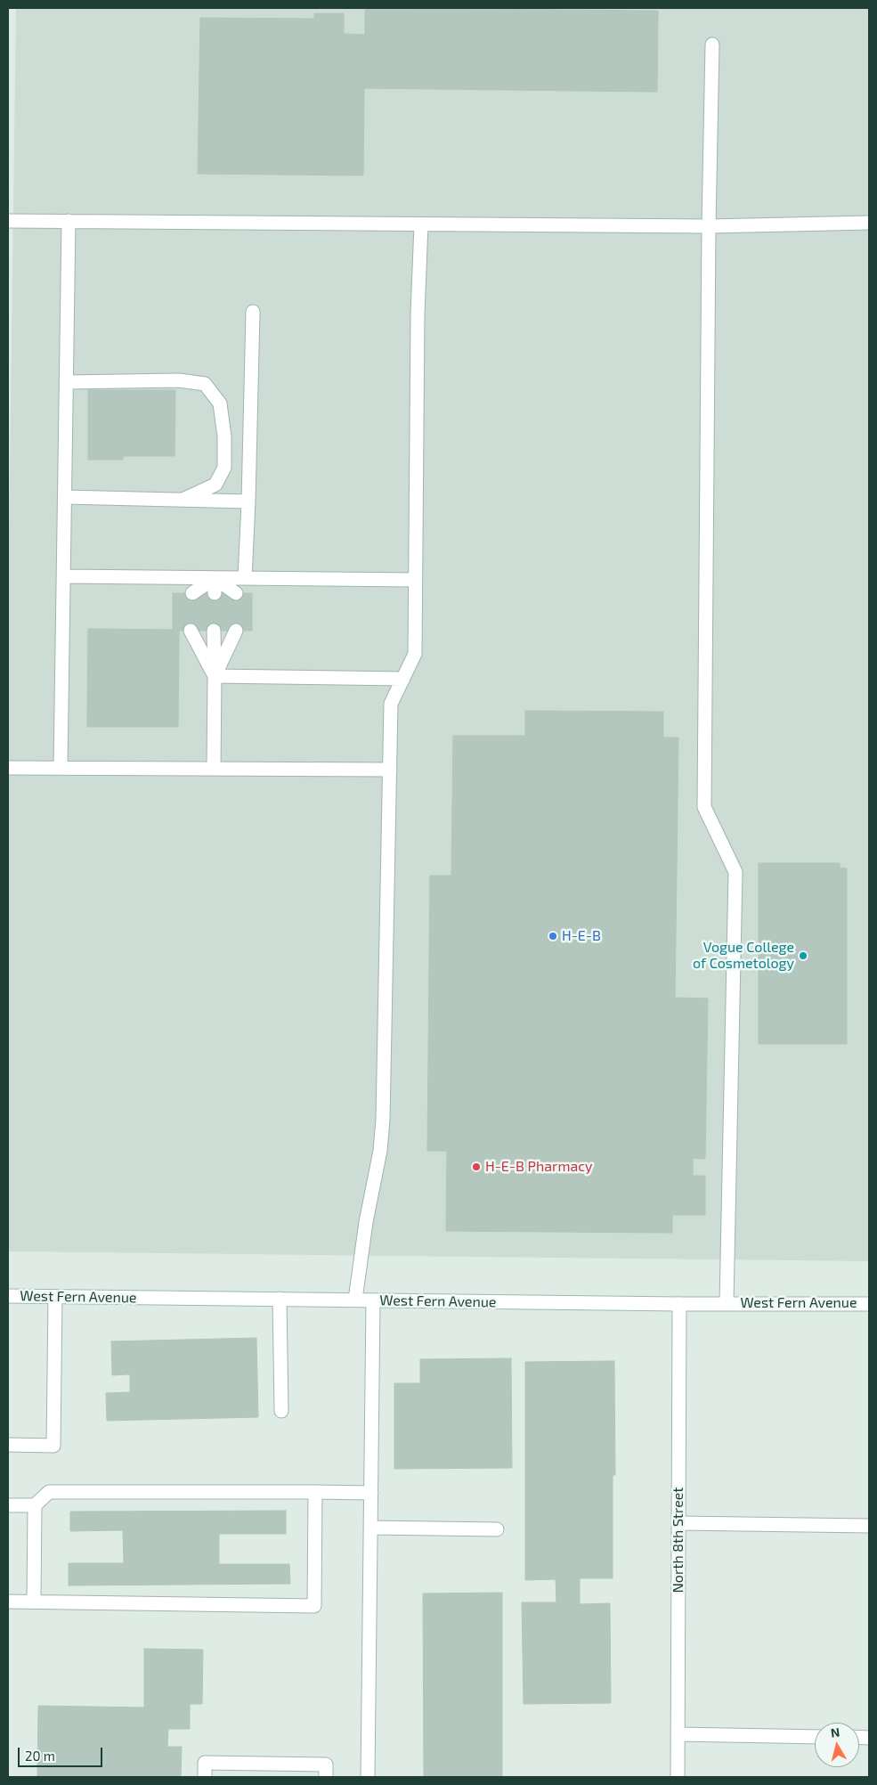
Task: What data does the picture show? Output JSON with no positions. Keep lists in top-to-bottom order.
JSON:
{
  "streets": {
    "street": ["West Fern Avenue", "North 8th Street"]
  },
  "crossings": [
    ["West Fern Avenue", "North 8th Street"]
  ],
  "places": ["H-E-B", "Vogue College of Cosmetology", "H-E-B Pharmacy"],
  "scale_bar": "20 m",
  "north": "top"
}
